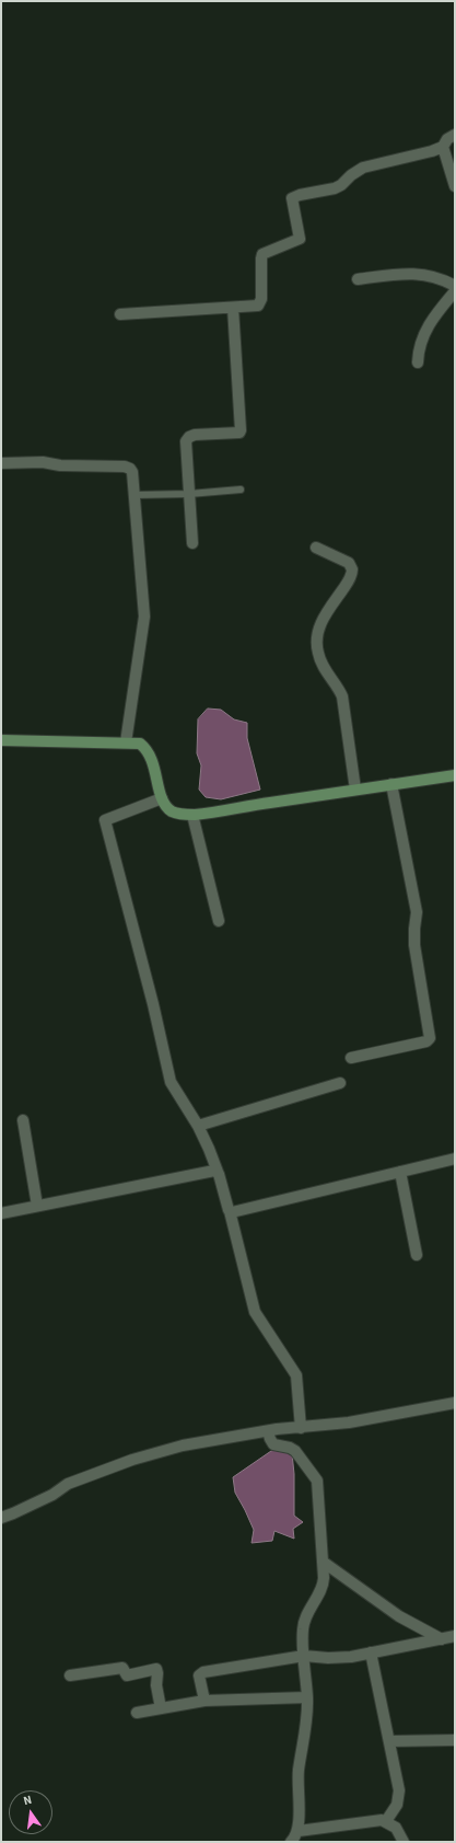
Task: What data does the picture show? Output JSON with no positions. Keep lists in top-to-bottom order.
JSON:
{
  "north": "top"
}
